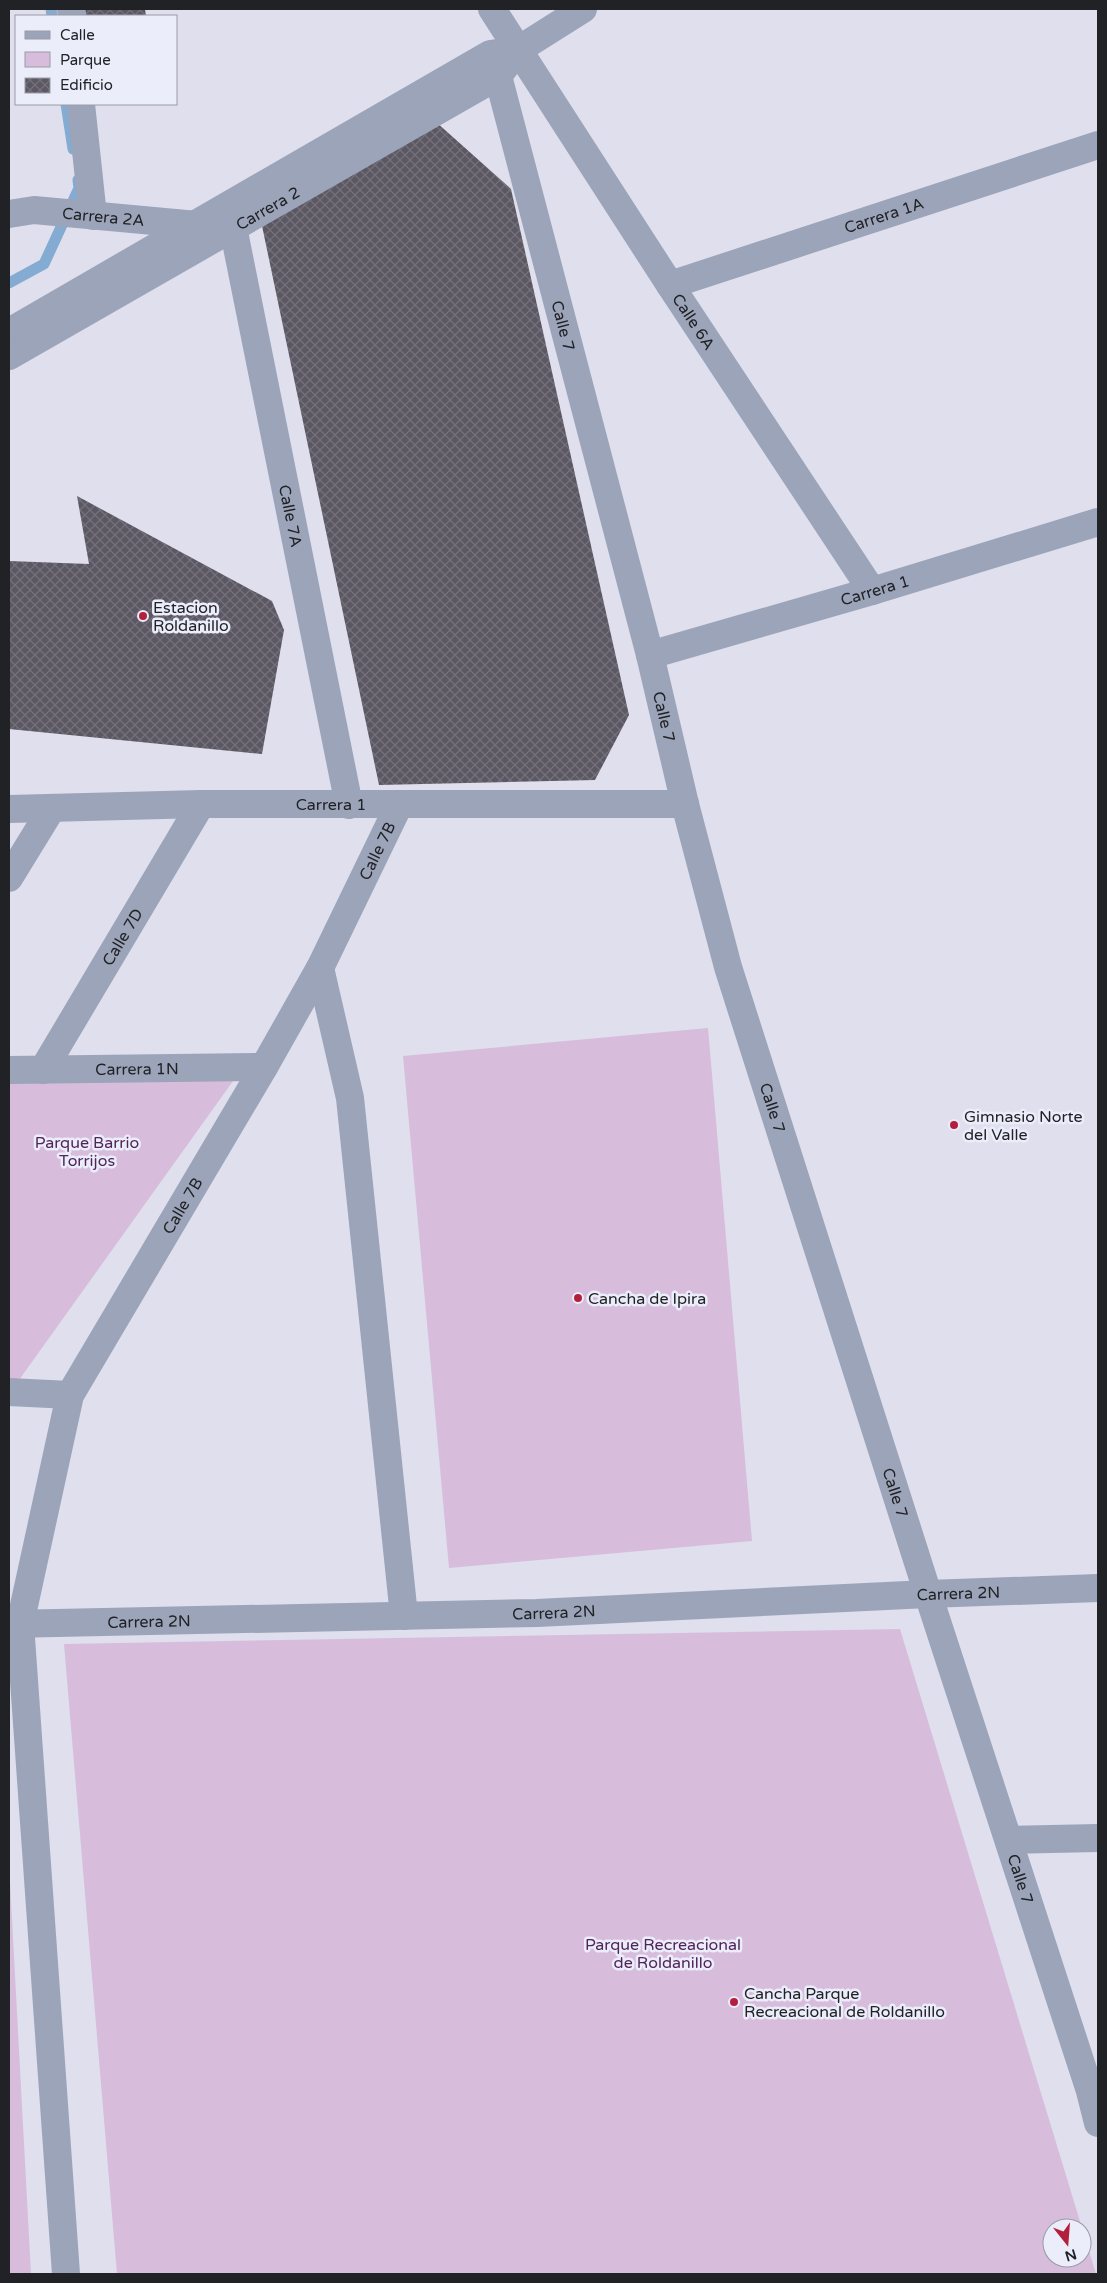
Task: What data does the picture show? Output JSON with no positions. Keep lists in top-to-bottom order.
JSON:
{
  "streets": {
    "street": [
      "Carrera 2",
      "Carrera 1A",
      "Carrera 2A",
      "Calle 6A",
      "Calle 7",
      "Calle 7A",
      "Carrera 1",
      "Calle 7B",
      "Calle 7D",
      "Carrera 1N",
      "Carrera 2N"
    ]
  },
  "crossings": [
    ["Carrera 2", "Carrera 2A"],
    ["Carrera 2", "Calle 6A"],
    ["Carrera 2", "Calle 7"],
    ["Carrera 2", "Calle 7A"],
    ["Carrera 1A", "Calle 6A"],
    ["Calle 6A", "Carrera 1"],
    ["Calle 7", "Carrera 1"],
    ["Calle 7", "Carrera 2N"],
    ["Calle 7A", "Carrera 1"],
    ["Carrera 1", "Calle 7B"],
    ["Carrera 1", "Calle 7D"],
    ["Calle 7B", "Carrera 1N"],
    ["Calle 7B", "Carrera 2N"],
    ["Calle 7D", "Carrera 1N"]
  ],
  "parks": ["Parque Barrio Torrijos", "Parque Recreacional de Roldanillo"],
  "places": [
    "Estacion Roldanillo",
    "Gimnasio Norte del Valle",
    "Cancha de Ipira",
    "Cancha Parque Recreacional de Roldanillo"
  ],
  "legend": ["Calle", "Parque", "Edificio"],
  "north": "bottom"
}
